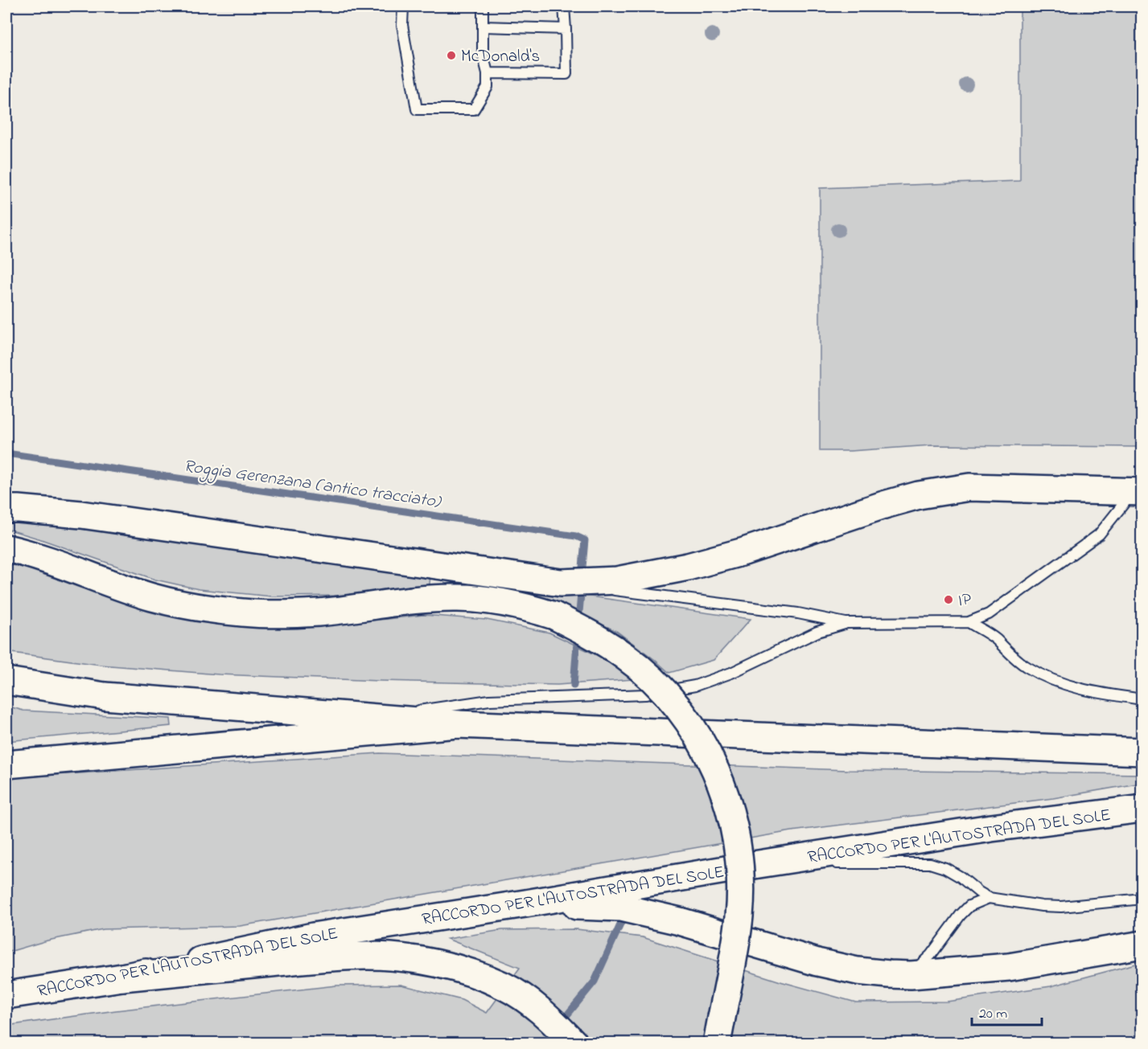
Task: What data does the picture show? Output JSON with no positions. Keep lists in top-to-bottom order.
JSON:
{
  "streets": {
    "highway": ["RACCORDO PER L'AUTOSTRADA DEL SOLE"]
  },
  "water": ["Roggia Gerenzana (antico tracciato)"],
  "places": ["McDonald's", "IP"],
  "scale_bar": "20 m"
}
